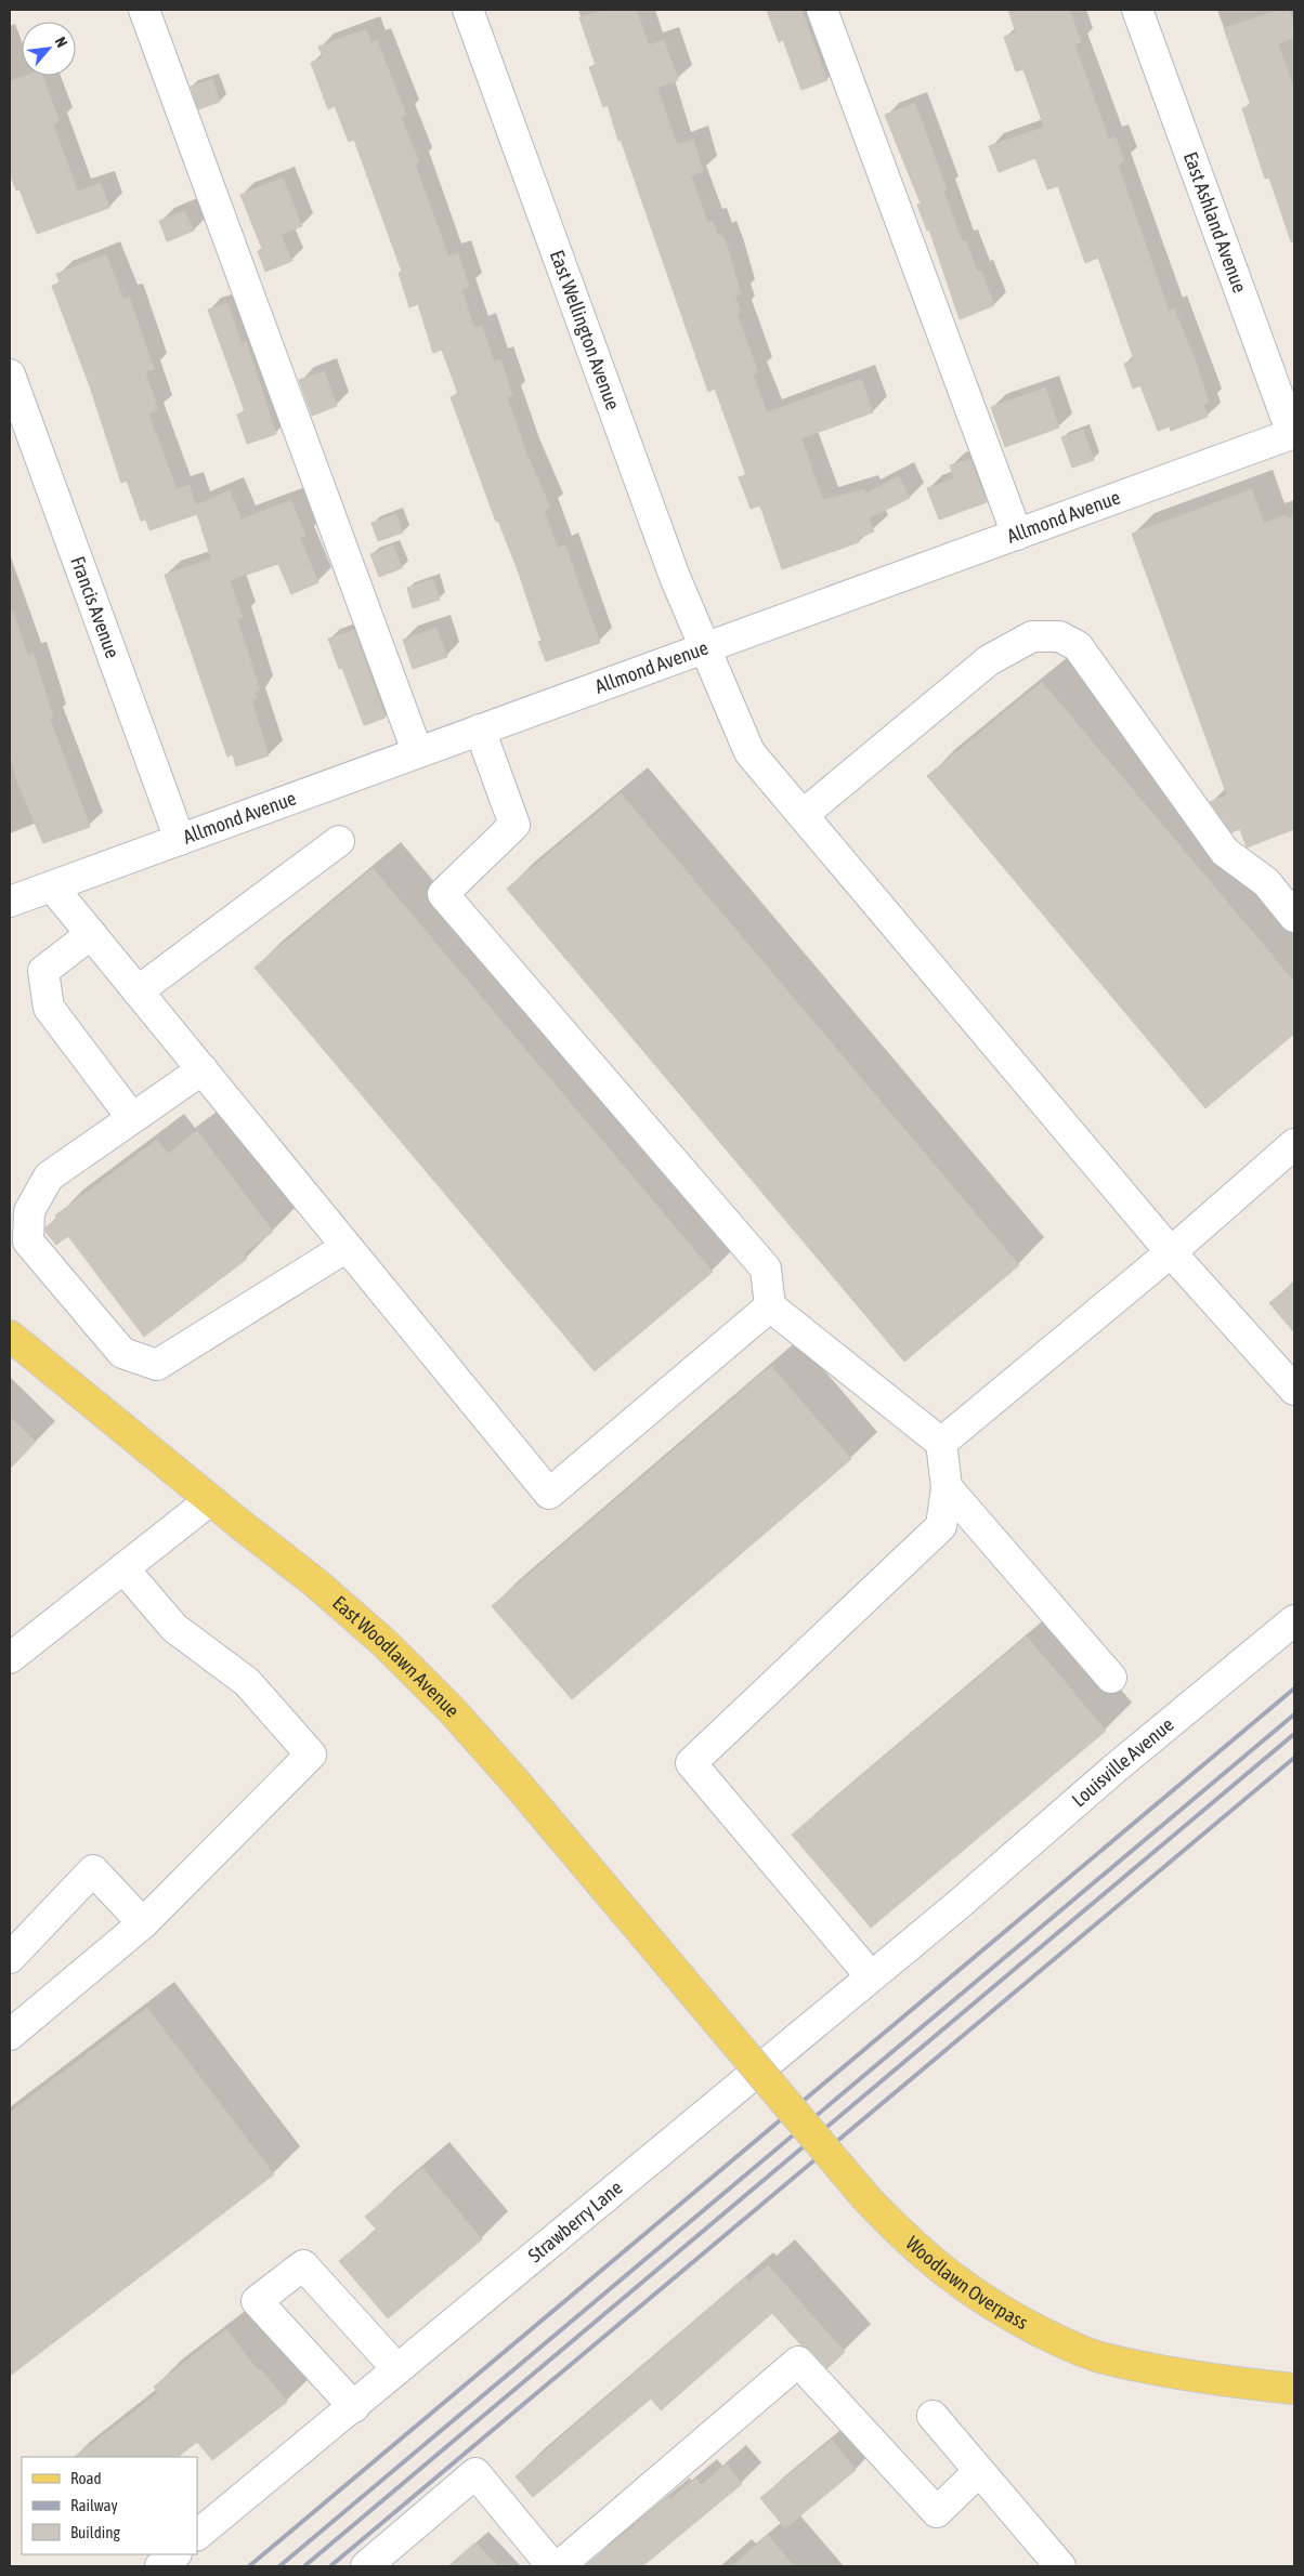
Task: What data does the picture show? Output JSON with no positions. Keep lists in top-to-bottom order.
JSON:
{
  "streets": {
    "main road": ["East Woodlawn Avenue", "Woodlawn Overpass"],
    "street": [
      "East Ashland Avenue",
      "East Wellington Avenue",
      "Allmond Avenue",
      "Francis Avenue",
      "Louisville Avenue",
      "Strawberry Lane"
    ]
  },
  "crossings": [
    ["East Ashland Avenue", "Allmond Avenue"],
    ["East Wellington Avenue", "Allmond Avenue"],
    ["Allmond Avenue", "Francis Avenue"],
    ["East Woodlawn Avenue", "Woodlawn Overpass"],
    ["Louisville Avenue", "Strawberry Lane"]
  ],
  "legend": ["Road", "Railway", "Building"],
  "north": "top right"
}
